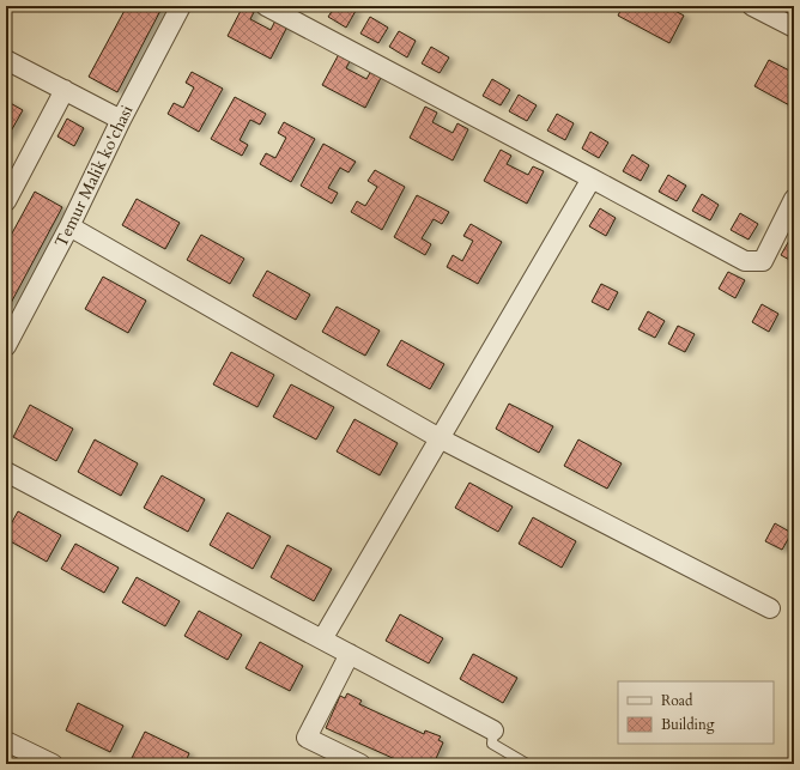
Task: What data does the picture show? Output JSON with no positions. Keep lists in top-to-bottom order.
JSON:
{
  "streets": {
    "street": ["Temur Malik ko'chasi"]
  },
  "legend": ["Road", "Building"]
}
